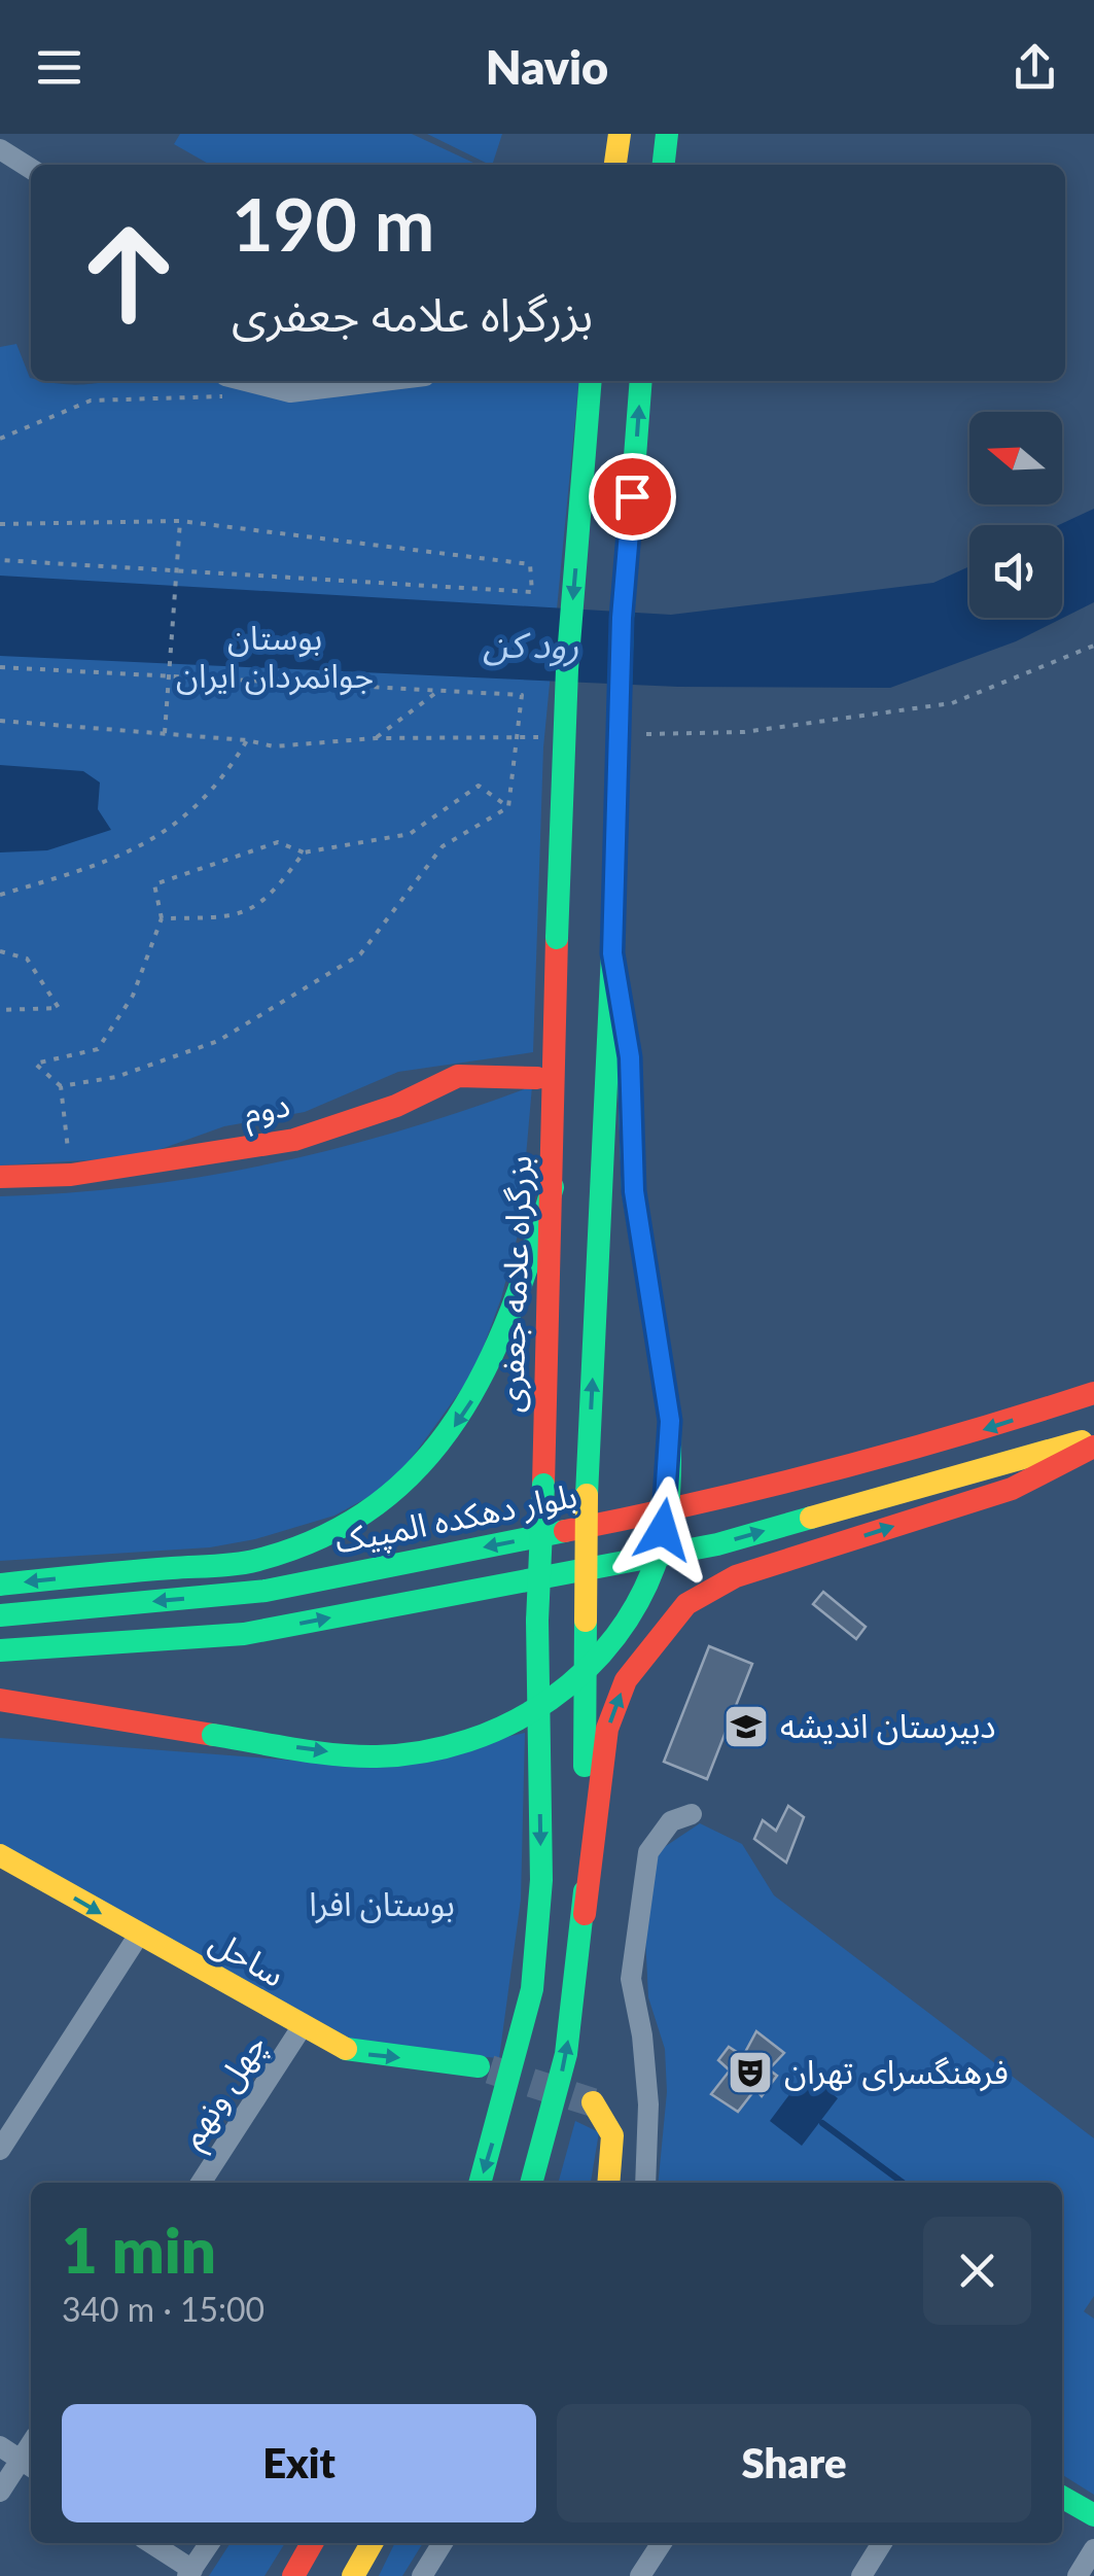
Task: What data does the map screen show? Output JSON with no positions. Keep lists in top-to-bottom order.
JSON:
{
  "streets": {
    "main road": [
      "دوم",
      "بزرگراه علامه جعفری",
      "بلوار دهکده المپیک",
      "ساحل"
    ],
    "street": ["چهل ونهم"]
  },
  "crossings": [
    ["ساحل", "چهل ونهم"]
  ],
  "one_way": ["ساحل"],
  "water": ["رود کن"],
  "parks": ["بوستان جوانمردان ایران", "بوستان افرا"],
  "places": {
    "school or university": ["دبیرستان اندیشه"],
    "theatre": ["فرهنگسرای تهران"]
  },
  "north": "left",
  "page": {
    "header": "Navio",
    "turn": ["190 m", "بزرگراه علامه جعفری"],
    "heading": ["1 min", "340 m · 15:00"],
    "buttons": ["Exit", "Share"]
  }
}
